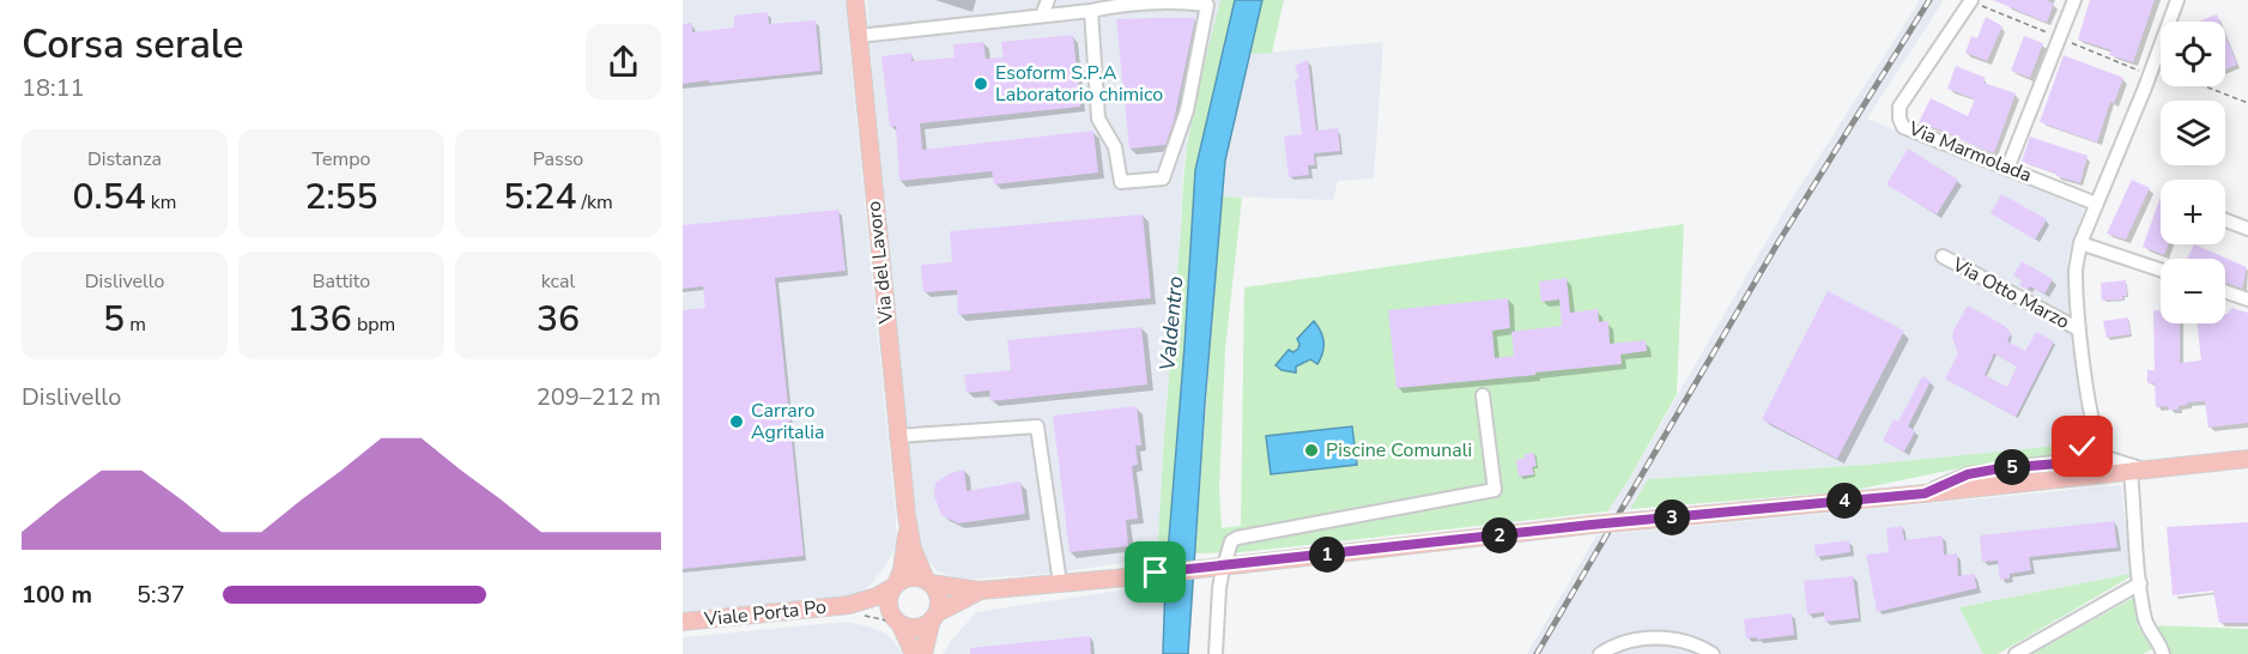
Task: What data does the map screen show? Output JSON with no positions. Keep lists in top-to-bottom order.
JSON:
{
  "streets": {
    "main road": ["Via del Lavoro", "Viale Porta Po"],
    "street": ["Via Marmolada", "Via Otto Marzo"]
  },
  "water": ["Valdentro"],
  "places": ["Esoform S.P.A Laboratorio chimico", "Carraro Agritalia", "Piscine Comunali"],
  "page": {
    "heading": ["Corsa serale", "18:11"],
    "map_buttons": ["+", "−"],
    "stats": [
      ["Distanza", "0.54 km"],
      ["Tempo", "2:55"],
      ["Passo", "5:24 /km"],
      ["Dislivello", "5 m"],
      ["Battito", "136 bpm"],
      ["kcal", "36"]
    ],
    "chart": ["Dislivello", "209–212 m"],
    "pins": [
      "5",
      "4",
      "3",
      "2",
      "1"
    ],
    "list": [
      {
        "name": "100 m",
        "note": "5:37"
      }
    ]
  }
}
